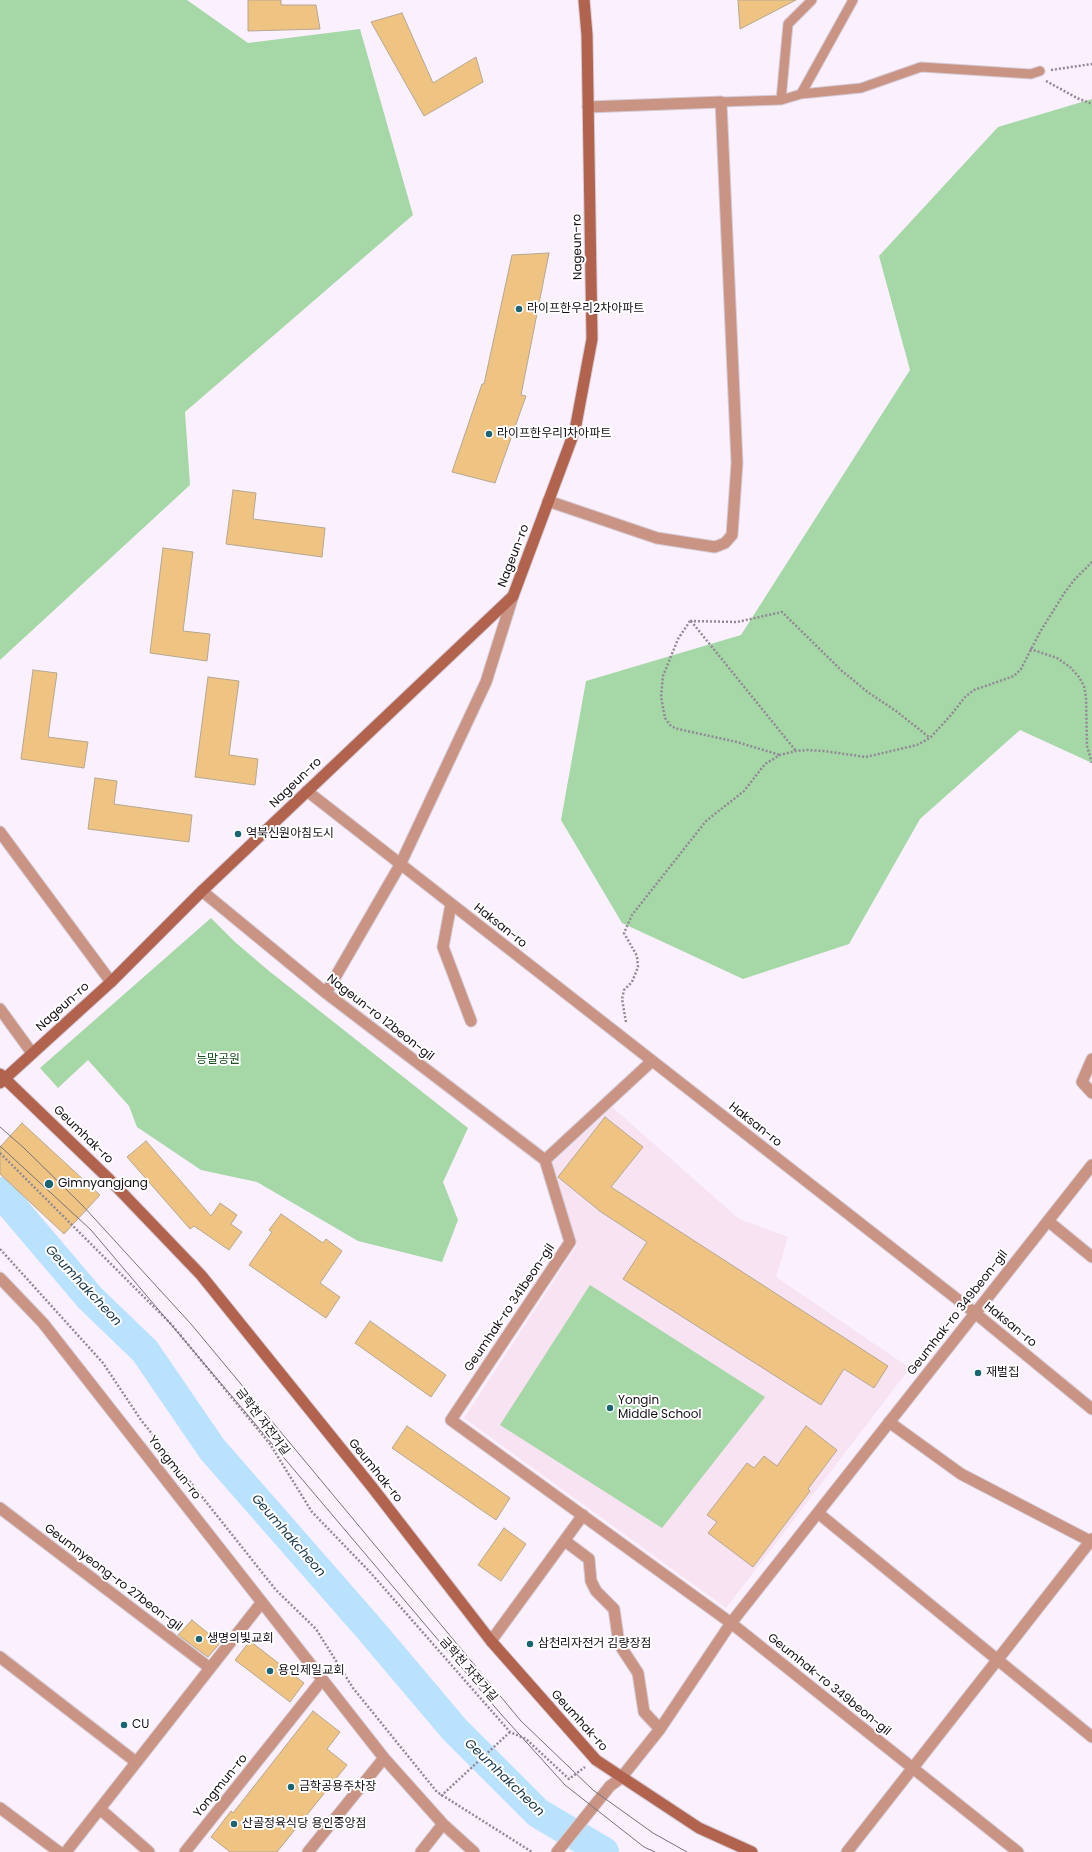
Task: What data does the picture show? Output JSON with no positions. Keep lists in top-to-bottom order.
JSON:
{
  "streets": {
    "main road": ["Nageun-ro", "Geumhak-ro"],
    "street": [
      "Haksan-ro",
      "Nageun-ro 12beon-gil",
      "Geumhak-ro 341beon-gil",
      "Geumhak-ro 349beon-gil",
      "Yongmun-ro",
      "Geumnyeong-ro 27beon-gil"
    ],
    "path": ["금학천 자전거길"]
  },
  "crossings": [
    ["Nageun-ro", "Haksan-ro"],
    ["Nageun-ro", "Nageun-ro 12beon-gil"],
    ["Nageun-ro", "Geumhak-ro"],
    ["Haksan-ro", "Geumhak-ro 349beon-gil"],
    ["Nageun-ro 12beon-gil", "Geumhak-ro 341beon-gil"],
    ["Geumhak-ro", "Geumhak-ro 349beon-gil"],
    ["Geumhak-ro", "금학천 자전거길"]
  ],
  "water": ["Geumhakcheon"],
  "parks": ["능말공원"],
  "places": [
    "라이프한우리2차아파트",
    "라이프한우리1차아파트",
    "역북신원아침도시",
    "Gimnyangjang",
    "재벌집",
    "Yongin Middle School",
    "생명의빛교회",
    "삼천리자전거 김량장점",
    "용인제일교회",
    "CU",
    "금학공용주차장",
    "산골정육식당 용인중앙점"
  ]
}
